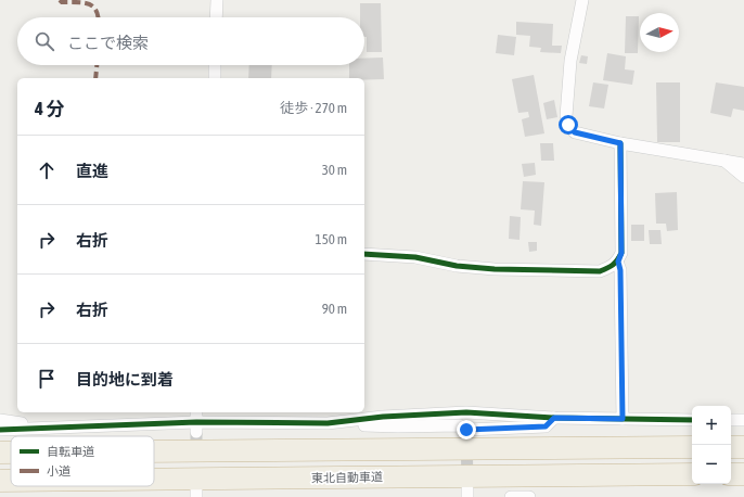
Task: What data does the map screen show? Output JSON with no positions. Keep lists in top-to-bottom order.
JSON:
{
  "streets": {
    "highway": ["東北自動車道"]
  },
  "legend": ["自転車道", "小道"],
  "north": "right",
  "page": {
    "search": "ここで検索",
    "heading": ["4 分", "徒歩 · 270 m"],
    "list": [
      ["直進", "30 m"],
      ["右折", "150 m"],
      ["右折", "90 m"],
      "目的地に到着"
    ],
    "map_buttons": ["+", "−"]
  }
}
